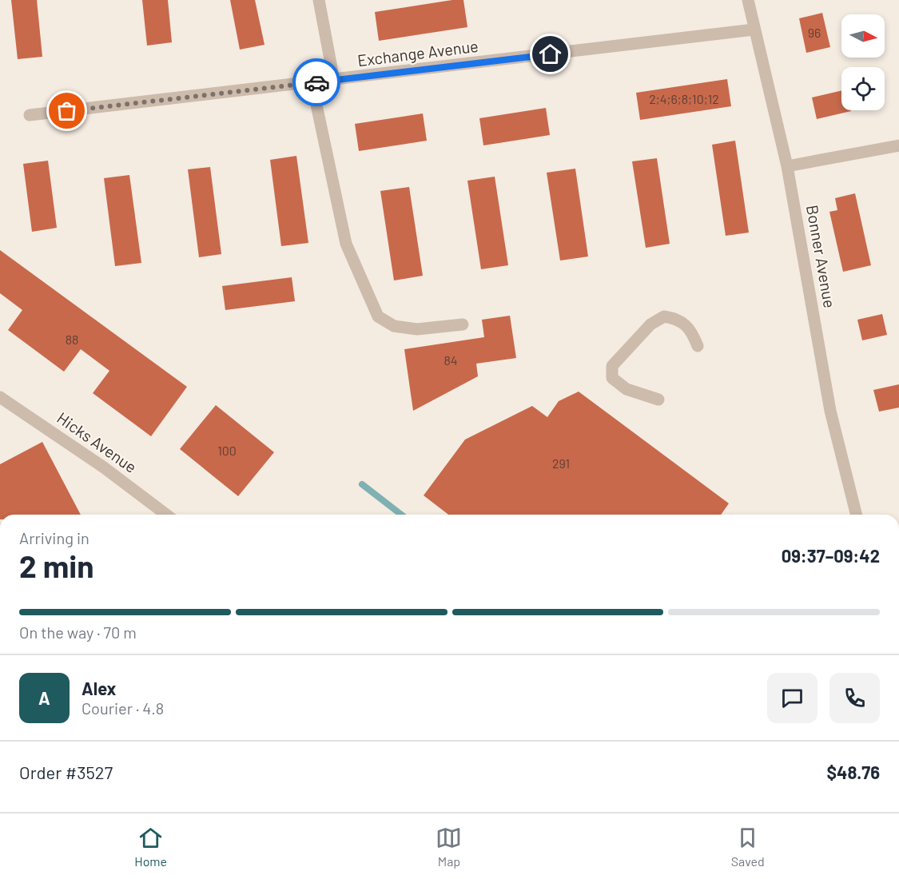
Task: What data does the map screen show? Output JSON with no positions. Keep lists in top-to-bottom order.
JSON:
{
  "streets": {
    "street": ["Exchange Avenue", "Bonner Avenue", "Hicks Avenue"]
  },
  "crossings": [
    ["Exchange Avenue", "Bonner Avenue"]
  ],
  "house_numbers": [
    "96",
    "2;4;6;8;10;12",
    "88",
    "84",
    "100",
    "291"
  ],
  "north": "right",
  "page": {
    "heading": ["2 min", "Arriving in", "09:37–09:42"],
    "panel": [
      "Alex",
      "Courier · 4.8",
      "Order #3527",
      "$48.76"
    ],
    "bar": "On the way · 70 m",
    "round": "A",
    "tabs": ["Home", "Map", "Saved"]
  }
}
